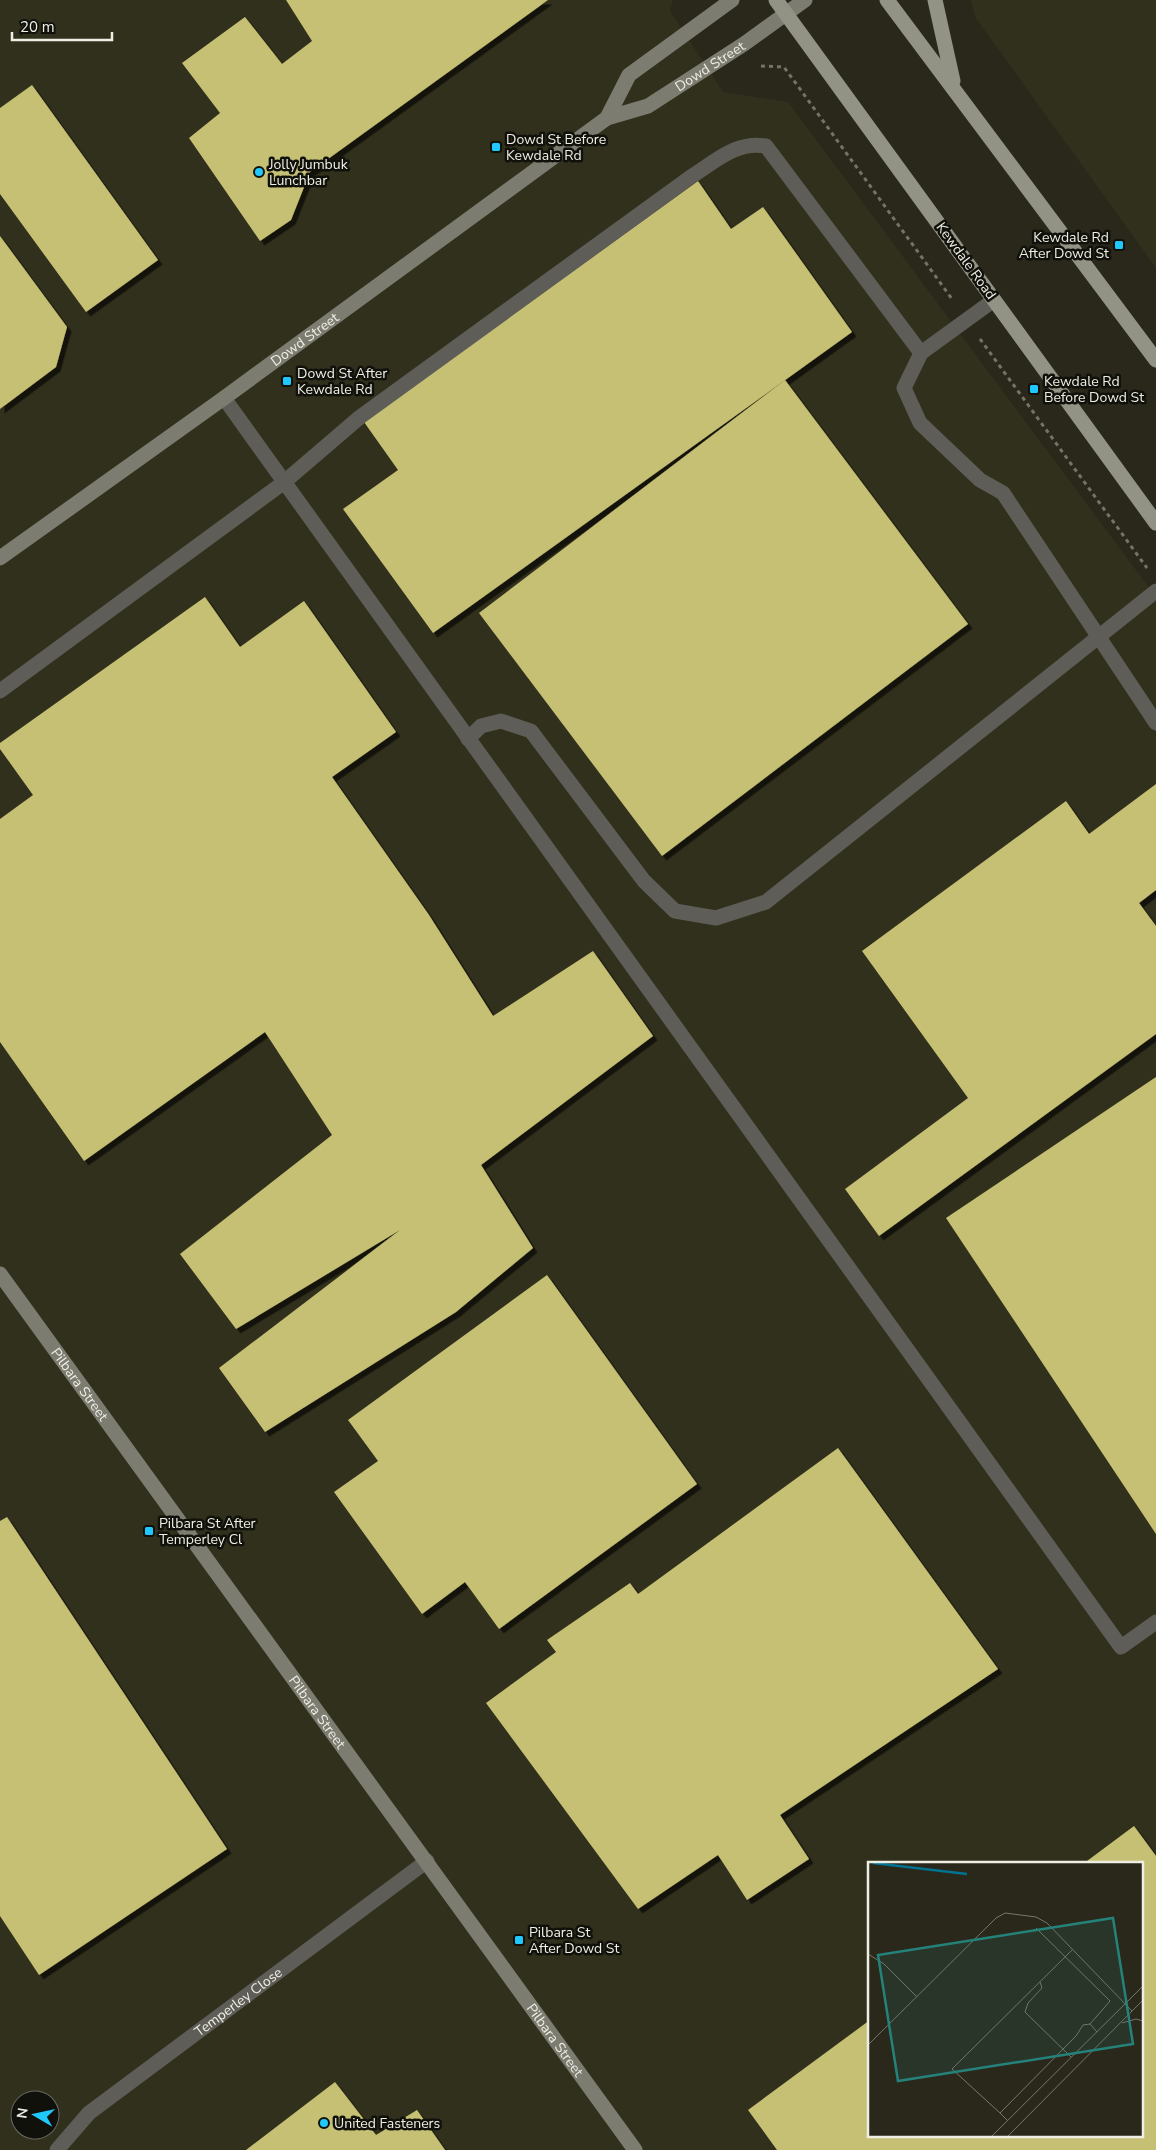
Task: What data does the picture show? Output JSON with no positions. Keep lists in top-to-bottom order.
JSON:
{
  "streets": {
    "main road": ["Dowd Street", "Kewdale Road", "Pilbara Street"],
    "street": ["Temperley Close"]
  },
  "crossings": [
    ["Dowd Street", "Kewdale Road"],
    ["Pilbara Street", "Temperley Close"]
  ],
  "places": {
    "transit": [
      "Dowd St Before Kewdale Rd",
      "Kewdale Rd After Dowd St",
      "Dowd St After Kewdale Rd",
      "Kewdale Rd Before Dowd St",
      "Pilbara St After Temperley Cl",
      "Pilbara St After Dowd St"
    ],
    "other": ["Jolly Jumbuk Lunchbar", "United Fasteners"]
  },
  "scale_bar": "20 m",
  "north": "left"
}
